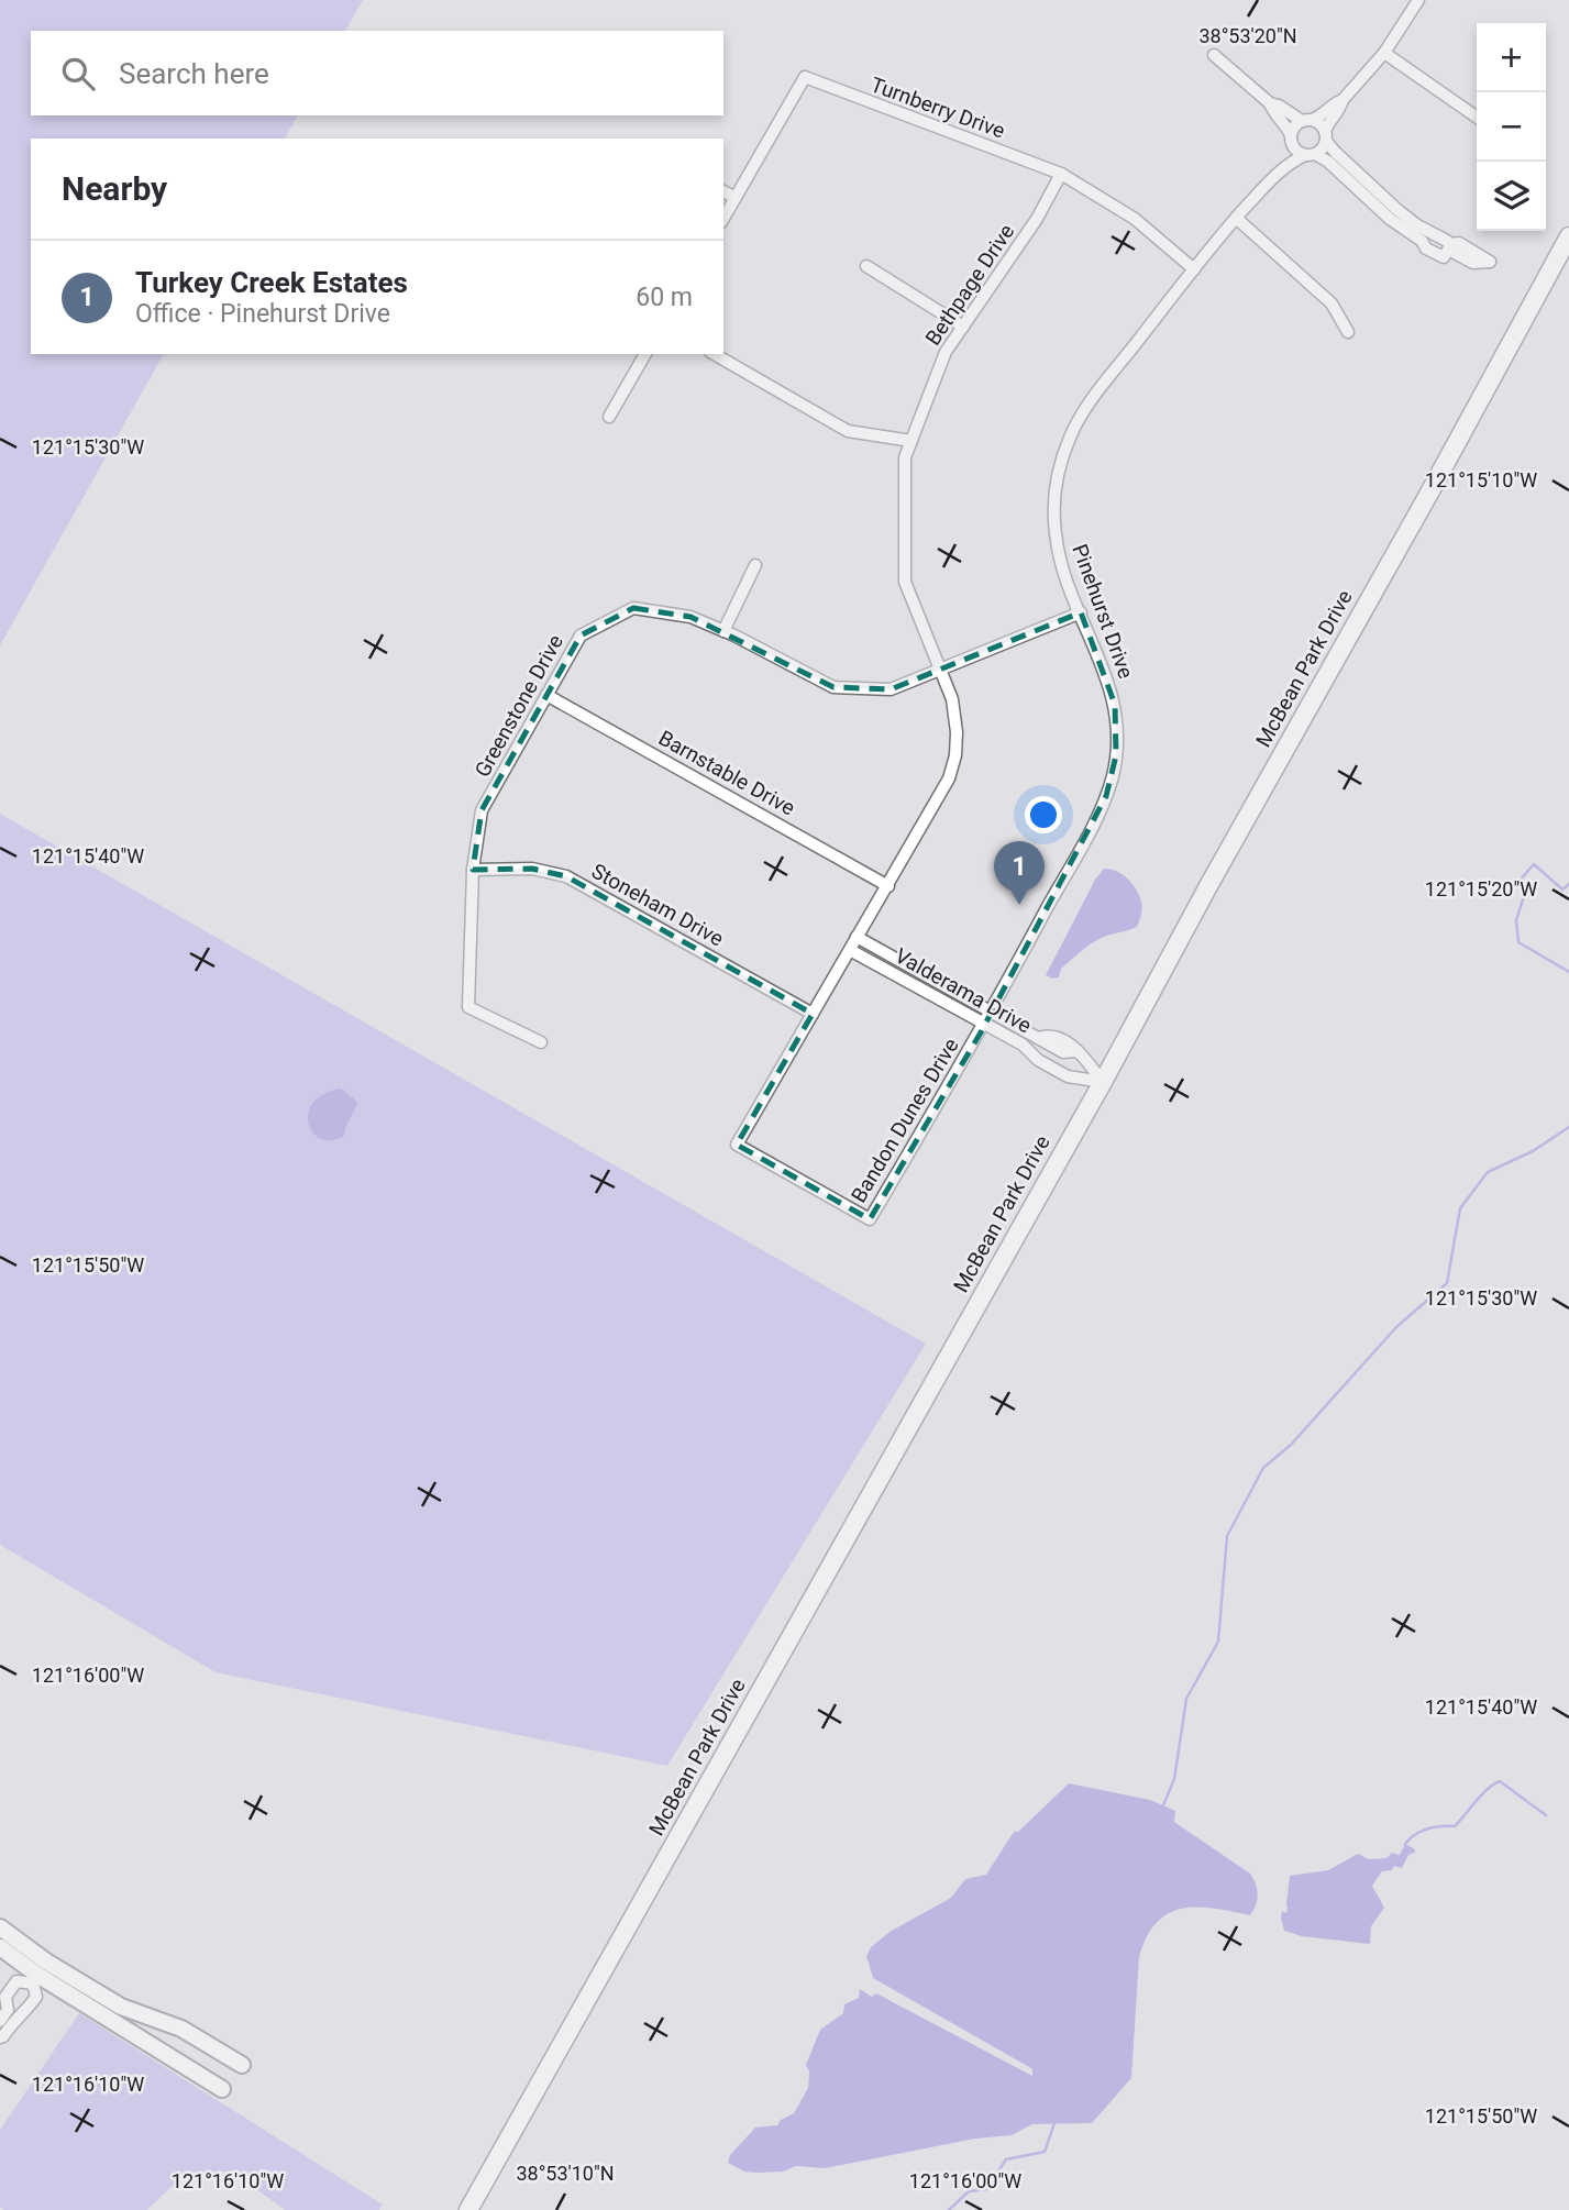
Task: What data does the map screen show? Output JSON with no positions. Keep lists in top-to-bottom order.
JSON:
{
  "streets": {
    "main road": ["McBean Park Drive"],
    "street": [
      "Turnberry Drive",
      "Bethpage Drive",
      "Pinehurst Drive",
      "Greenstone Drive",
      "Barnstable Drive",
      "Stoneham Drive",
      "Valderama Drive",
      "Bandon Dunes Drive"
    ]
  },
  "crossings": [
    ["Turnberry Drive", "Bethpage Drive"],
    ["Turnberry Drive", "Pinehurst Drive"],
    ["Bethpage Drive", "Greenstone Drive"],
    ["Bethpage Drive", "Barnstable Drive"],
    ["Bethpage Drive", "Valderama Drive"],
    ["Bethpage Drive", "Bandon Dunes Drive"],
    ["Pinehurst Drive", "Greenstone Drive"],
    ["Pinehurst Drive", "Valderama Drive"],
    ["Pinehurst Drive", "Bandon Dunes Drive"],
    ["McBean Park Drive", "Valderama Drive"],
    ["Greenstone Drive", "Barnstable Drive"],
    ["Greenstone Drive", "Stoneham Drive"],
    ["Stoneham Drive", "Bandon Dunes Drive"],
    ["Valderama Drive", "Bandon Dunes Drive"]
  ],
  "page": {
    "map_buttons": ["+", "−"],
    "search": "Search here",
    "heading": "Nearby",
    "list": [
      {
        "mark": "1",
        "name": "Turkey Creek Estates",
        "note": "Office · Pinehurst Drive",
        "value": "60 m"
      }
    ],
    "pins": "1"
  },
  "coordinates": [
    "38°53'20\"N",
    "121°15'30\"W",
    "121°15'10\"W",
    "121°15'40\"W",
    "121°15'20\"W",
    "121°15'50\"W",
    "121°16'00\"W",
    "121°16'10\"W",
    "38°53'10\"N"
  ]
}
